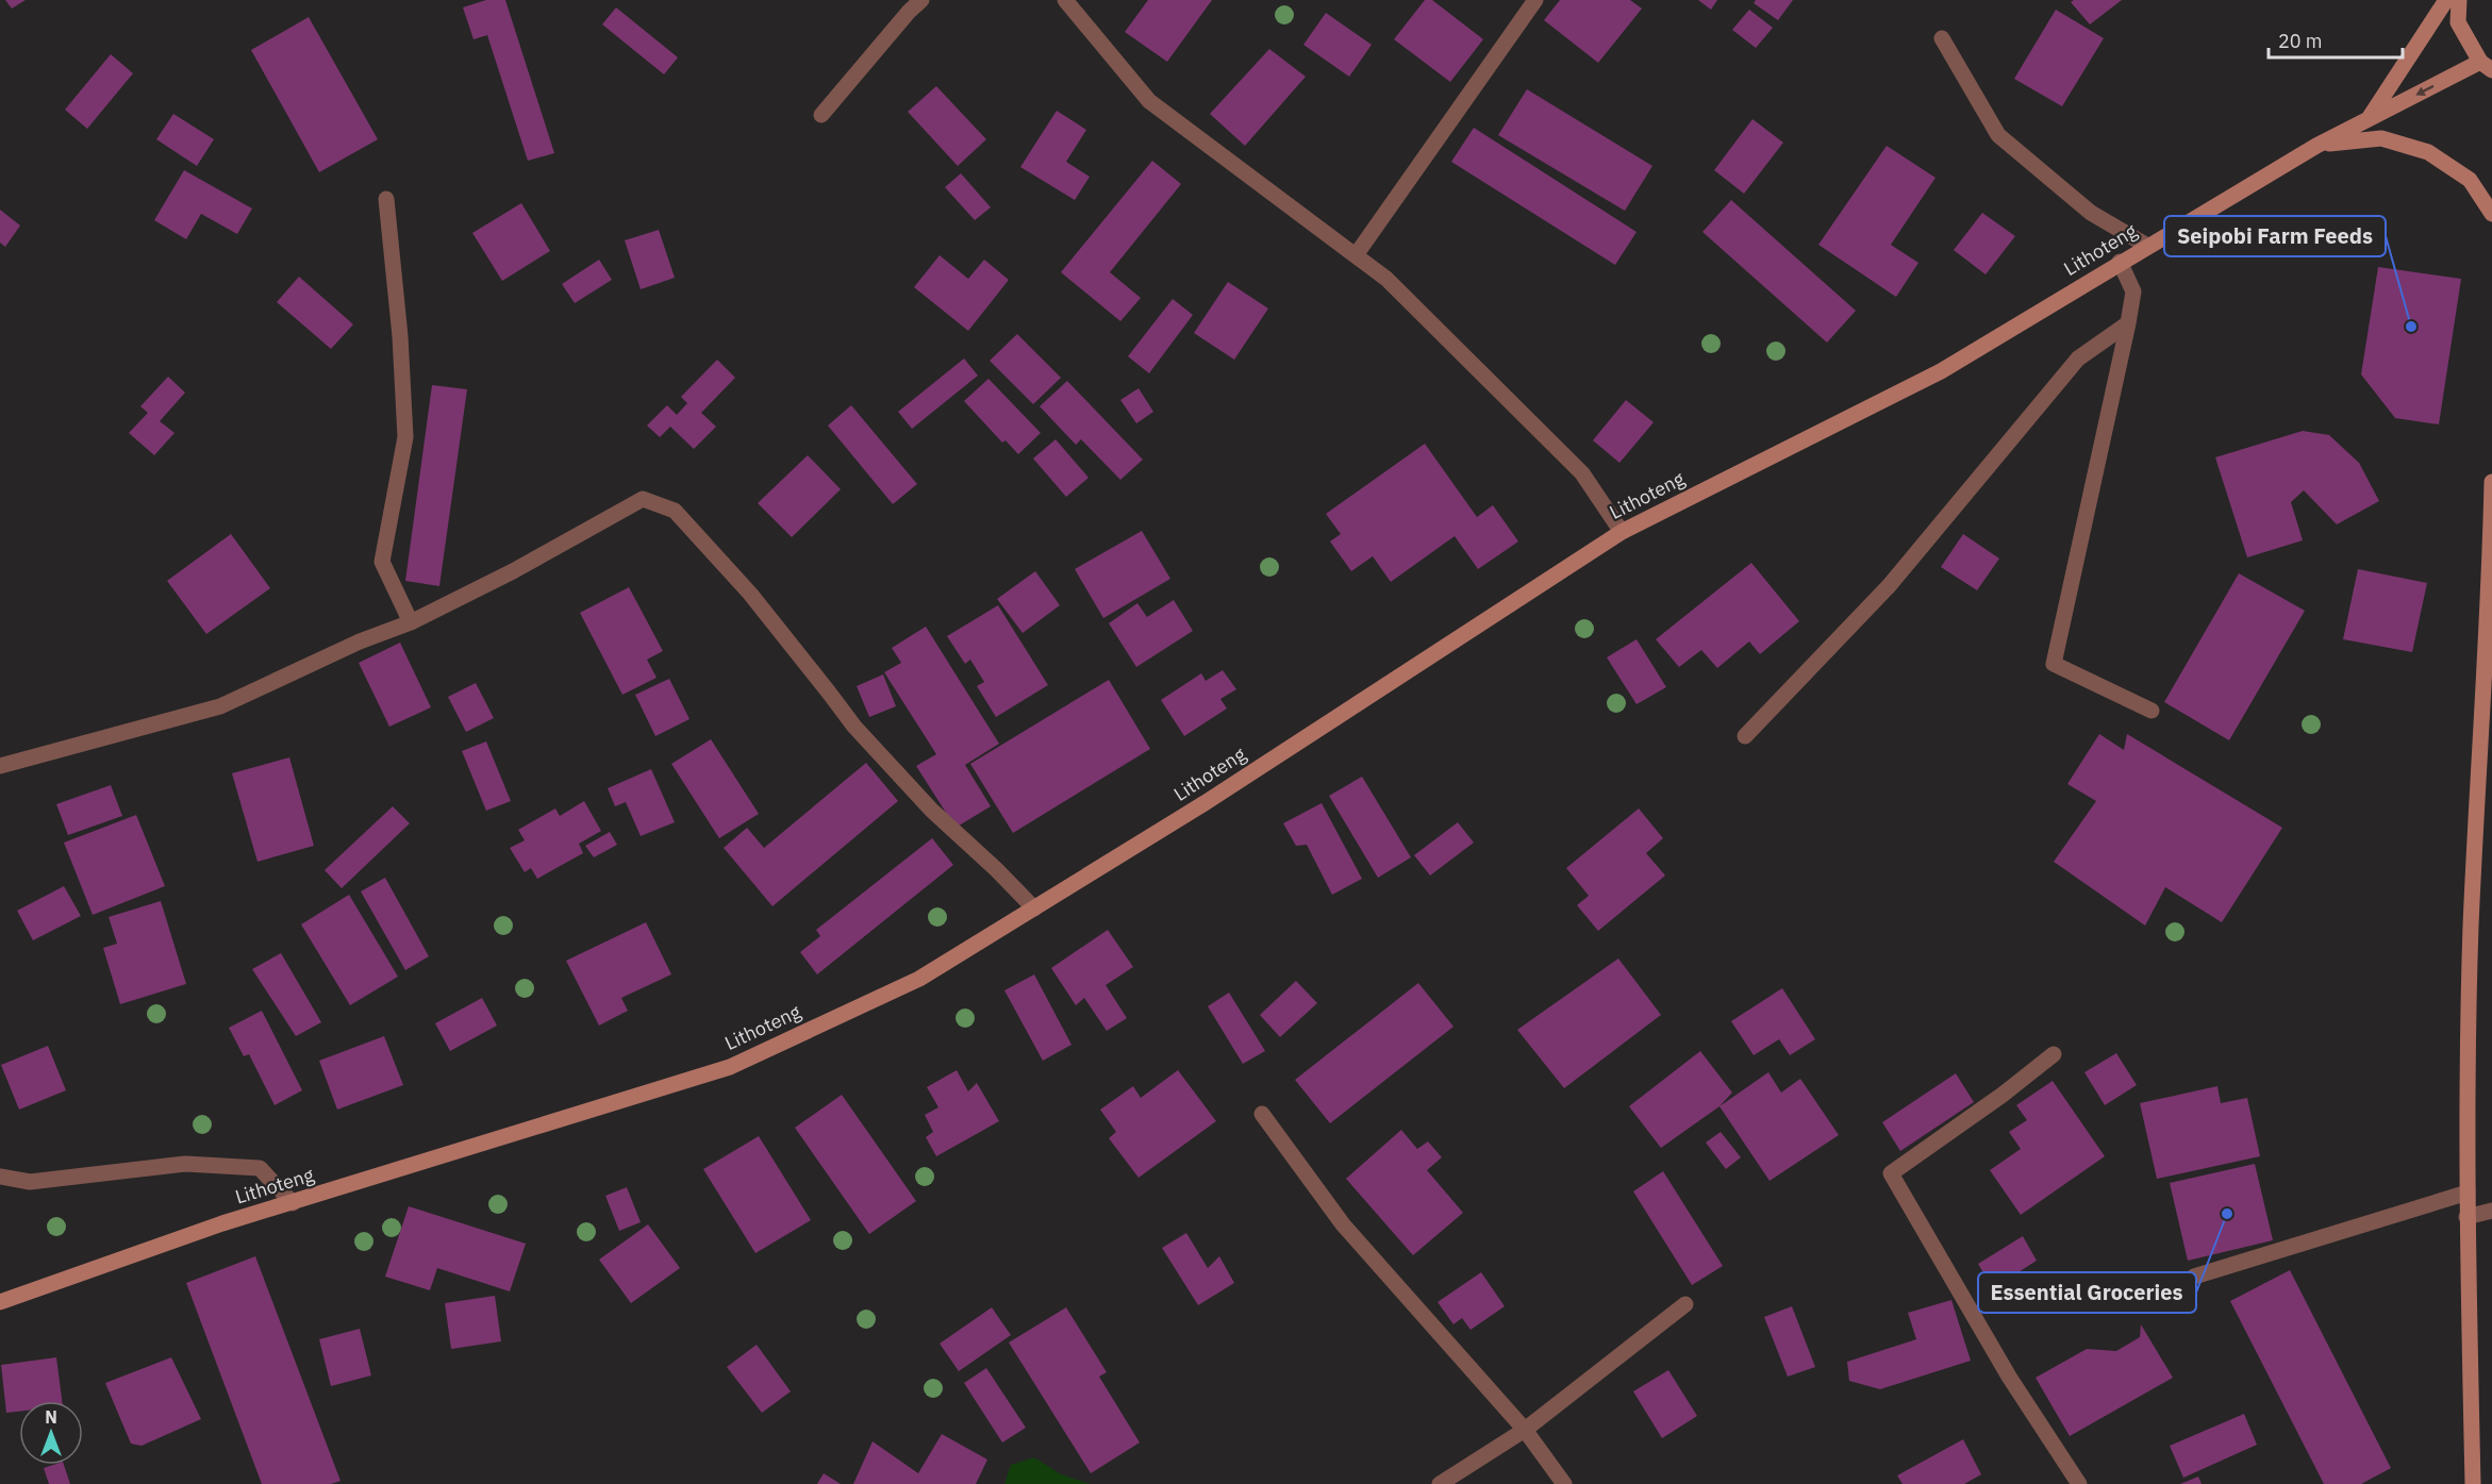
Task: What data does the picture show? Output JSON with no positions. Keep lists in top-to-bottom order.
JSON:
{
  "streets": {
    "main road": ["Lithoteng"]
  },
  "places": ["Seipobi Farm Feeds", "Essential Groceries"],
  "scale_bar": "20 m",
  "north": "top"
}
